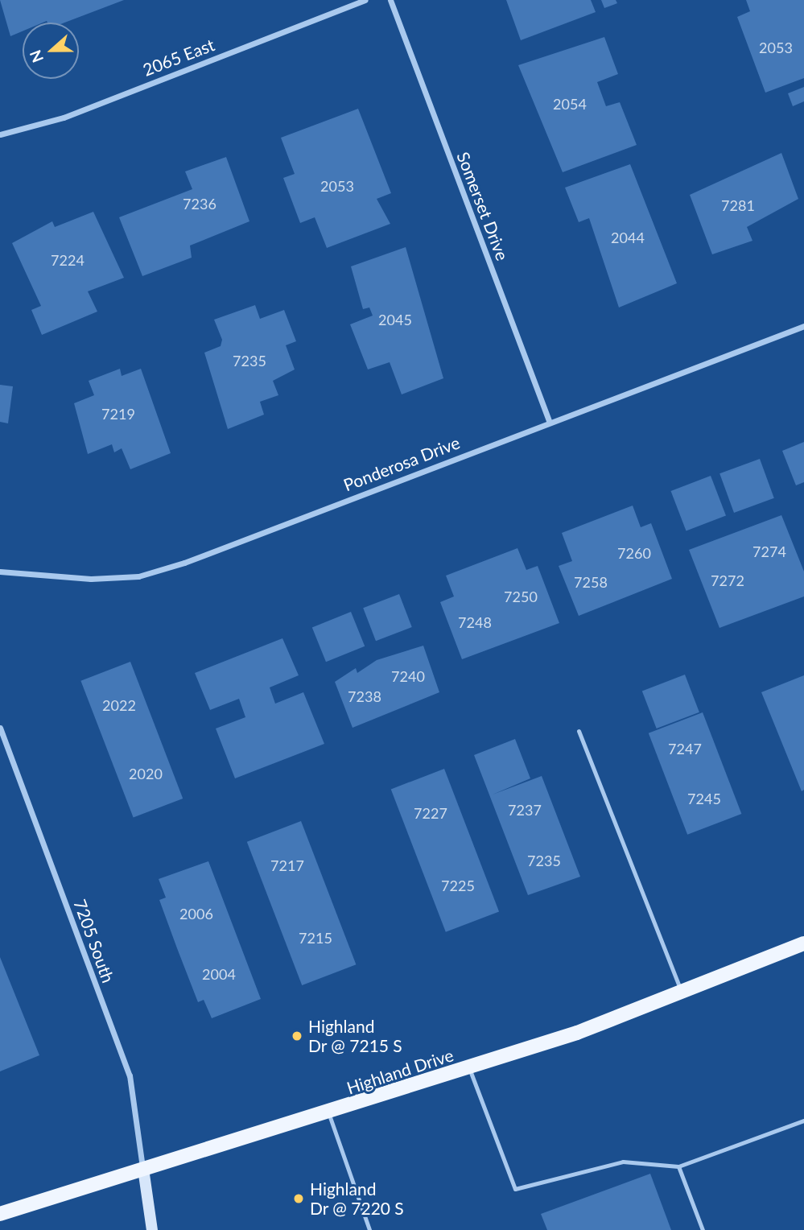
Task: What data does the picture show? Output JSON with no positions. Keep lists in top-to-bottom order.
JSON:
{
  "streets": {
    "main road": ["Highland Drive"],
    "street": [
      "2065 East",
      "Somerset Drive",
      "Ponderosa Drive",
      "7205 South"
    ]
  },
  "crossings": [
    ["Somerset Drive", "Ponderosa Drive"],
    ["7205 South", "Highland Drive"]
  ],
  "places": ["Highland Dr @ 7215 S", "Highland Dr @ 7220 S"],
  "house_numbers": [
    "2053",
    "2054",
    "2053",
    "7236",
    "7281",
    "2044",
    "7224",
    "2045",
    "7235",
    "7219",
    "7274",
    "7260",
    "7272",
    "7258",
    "7250",
    "7248",
    "7240",
    "7238",
    "2022",
    "7247",
    "2020",
    "7245",
    "7237",
    "7227",
    "7235",
    "7217",
    "7225",
    "2006",
    "7215",
    "2004"
  ],
  "north": "left"
}
